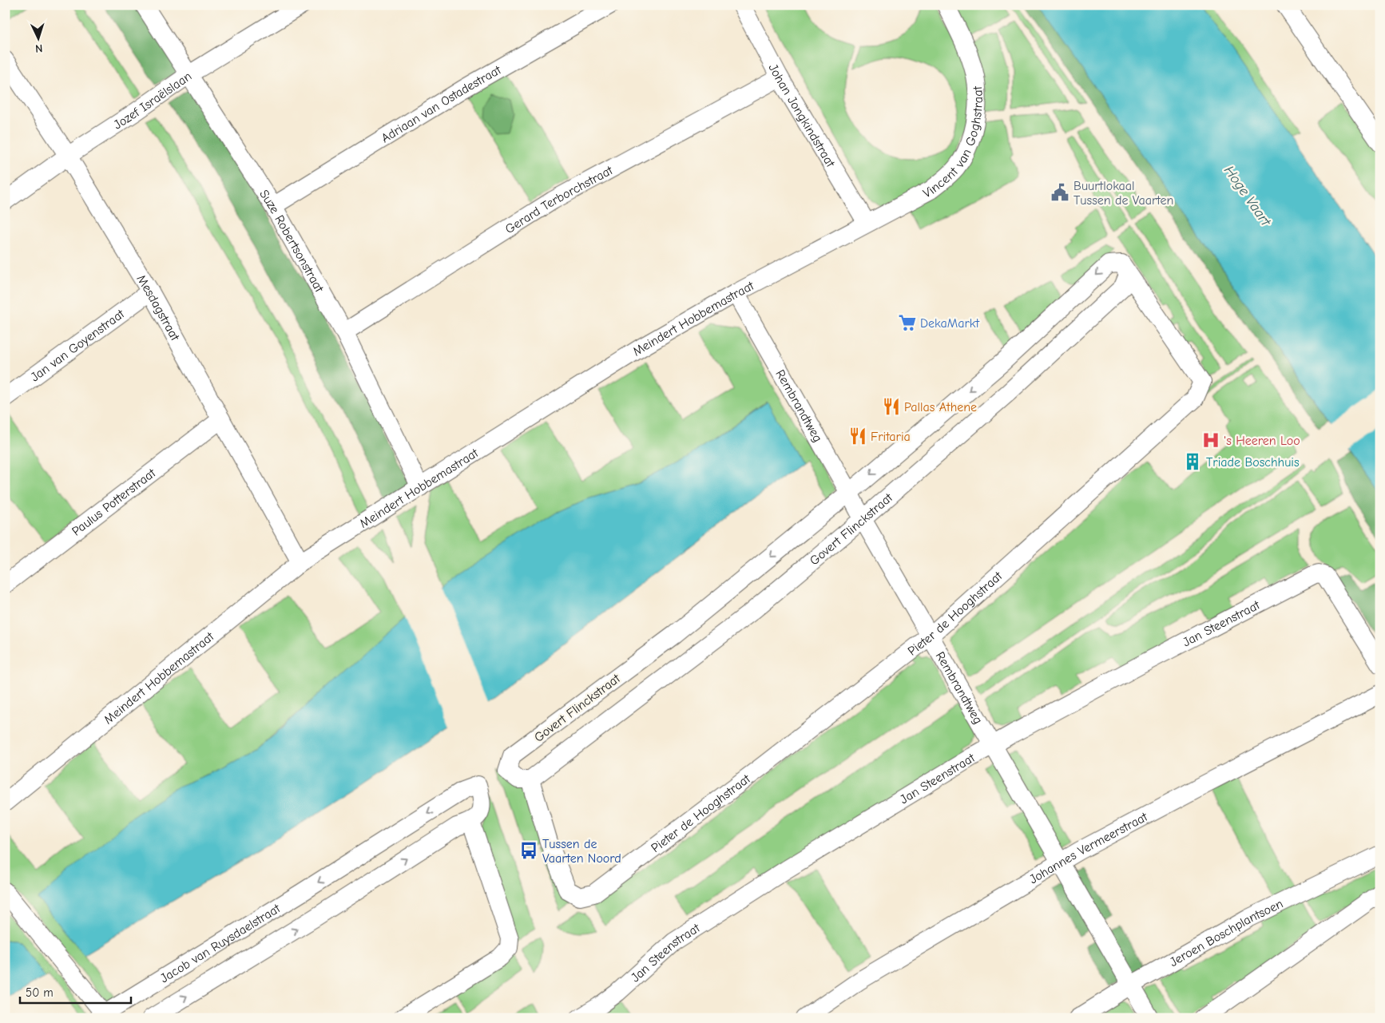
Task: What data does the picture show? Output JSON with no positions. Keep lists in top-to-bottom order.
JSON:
{
  "streets": {
    "street": [
      "Jozef Israëlslaan",
      "Adriaan van Ostadestraat",
      "Johan Jongkindstraat",
      "Vincent van Goghstraat",
      "Gerard Terborchstraat",
      "Suze Robertsonstraat",
      "Mesdagstraat",
      "Meindert Hobbemastraat",
      "Jan van Goyenstraat",
      "Rembrandtweg",
      "Paulus Potterstraat",
      "Govert Flinckstraat",
      "Pieter de Hooghstraat",
      "Jan Steenstraat",
      "Johannes Vermeerstraat",
      "Jeroen Boschplantsoen",
      "Jacob van Ruysdaelstraat"
    ]
  },
  "crossings": [
    ["Jozef Israëlslaan", "Suze Robertsonstraat"],
    ["Jozef Israëlslaan", "Mesdagstraat"],
    ["Adriaan van Ostadestraat", "Suze Robertsonstraat"],
    ["Johan Jongkindstraat", "Vincent van Goghstraat"],
    ["Johan Jongkindstraat", "Gerard Terborchstraat"],
    ["Johan Jongkindstraat", "Meindert Hobbemastraat"],
    ["Vincent van Goghstraat", "Meindert Hobbemastraat"],
    ["Gerard Terborchstraat", "Suze Robertsonstraat"],
    ["Suze Robertsonstraat", "Meindert Hobbemastraat"],
    ["Mesdagstraat", "Meindert Hobbemastraat"],
    ["Mesdagstraat", "Jan van Goyenstraat"],
    ["Mesdagstraat", "Paulus Potterstraat"],
    ["Meindert Hobbemastraat", "Rembrandtweg"],
    ["Rembrandtweg", "Govert Flinckstraat"],
    ["Rembrandtweg", "Pieter de Hooghstraat"],
    ["Rembrandtweg", "Jan Steenstraat"],
    ["Rembrandtweg", "Johannes Vermeerstraat"],
    ["Rembrandtweg", "Jeroen Boschplantsoen"],
    ["Govert Flinckstraat", "Pieter de Hooghstraat"]
  ],
  "water": ["Hoge Vaart"],
  "places": {
    "public building": ["Buurtlokaal Tussen de Vaarten"],
    "supermarket": ["DekaMarkt"],
    "restaurant": ["Pallas Athene", "Fritaria"],
    "hospital": ["'s Heeren Loo"],
    "building": ["Triade Boschhuis"],
    "bus stop": ["Tussen de Vaarten Noord"]
  },
  "scale_bar": "50 m",
  "north": "bottom"
}
